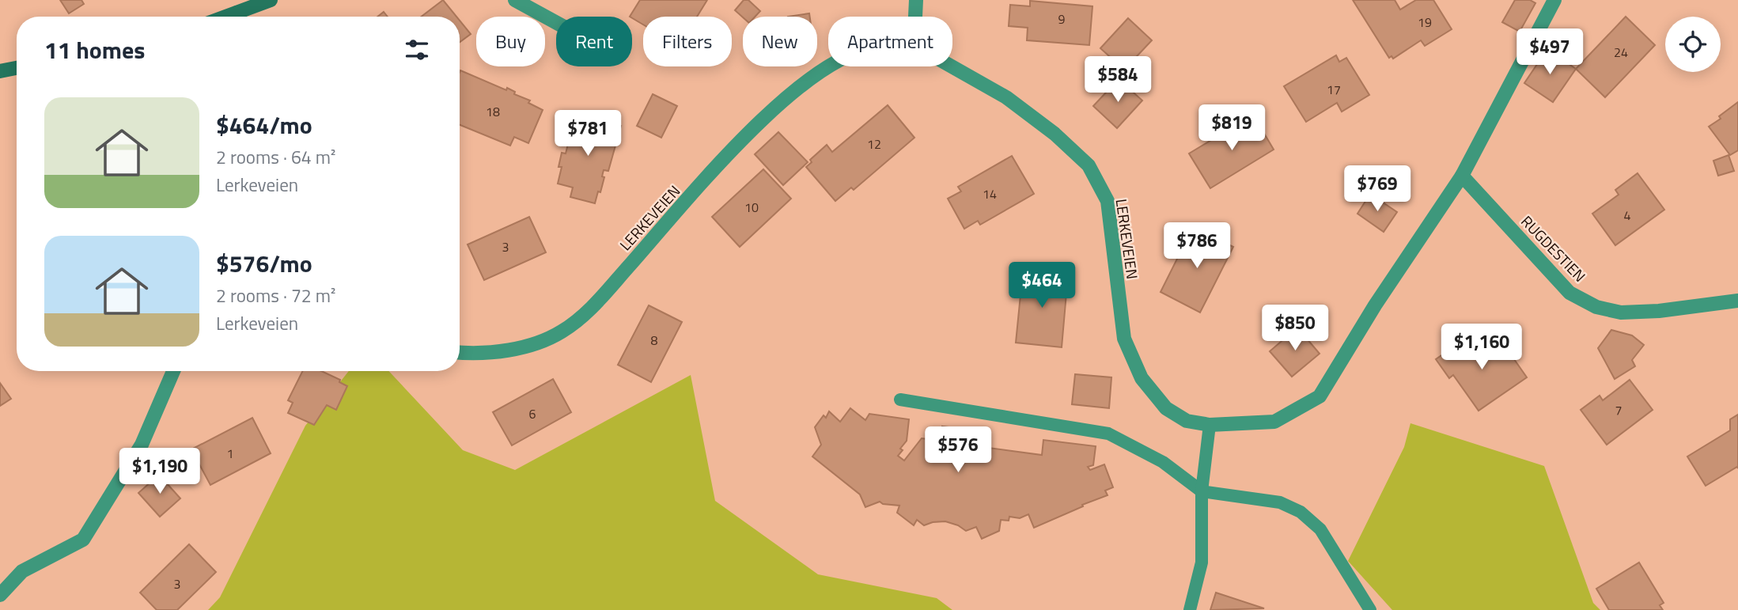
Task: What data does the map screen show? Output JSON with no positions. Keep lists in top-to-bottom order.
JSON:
{
  "streets": {
    "street": ["LERKEVEIEN", "RUGDESTIEN"]
  },
  "crossings": [
    ["LERKEVEIEN", "RUGDESTIEN"]
  ],
  "house_numbers": [
    "9",
    "19",
    "24",
    "17",
    "18",
    "12",
    "14",
    "10",
    "4",
    "3",
    "8",
    "7",
    "6",
    "1",
    "3"
  ],
  "page": {
    "chip": [
      "Buy",
      "Rent",
      "Filters",
      "New",
      "Apartment"
    ],
    "heading": "11 homes",
    "price": [
      "$497",
      "$584",
      "$819",
      "$781",
      "$769",
      "$786",
      "$464",
      "$850",
      "$1,160",
      "$576",
      "$1,190"
    ],
    "list": [
      {
        "name": "$464/mo",
        "note": "2 rooms · 64 m² · Lerkeveien"
      },
      {
        "name": "$576/mo",
        "note": "2 rooms · 72 m² · Lerkeveien"
      }
    ]
  }
}
